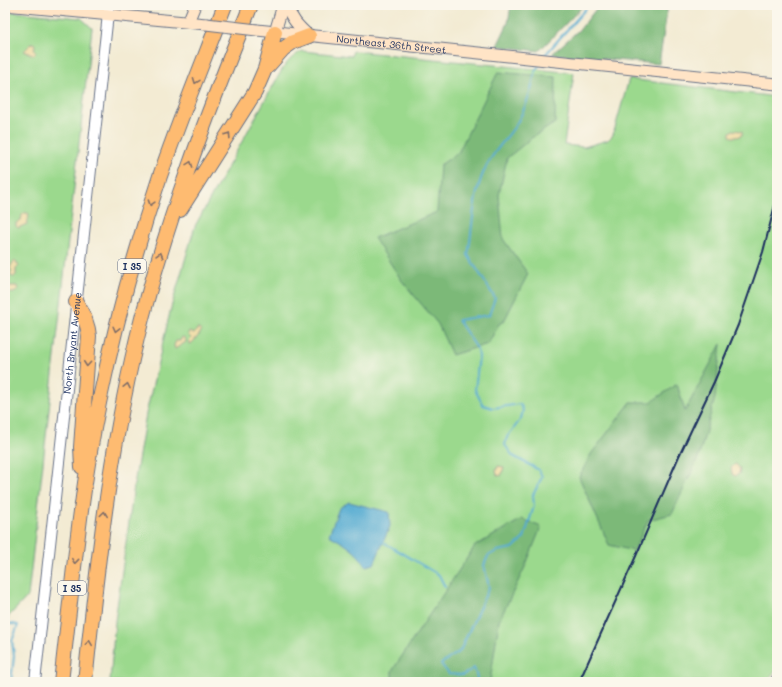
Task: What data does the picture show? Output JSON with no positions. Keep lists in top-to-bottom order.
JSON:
{
  "streets": {
    "highway": ["I 35"],
    "main road": ["Northeast 36th Street"],
    "street": ["North Bryant Avenue"]
  },
  "crossings": [
    ["Northeast 36th Street", "North Bryant Avenue"]
  ]
}
